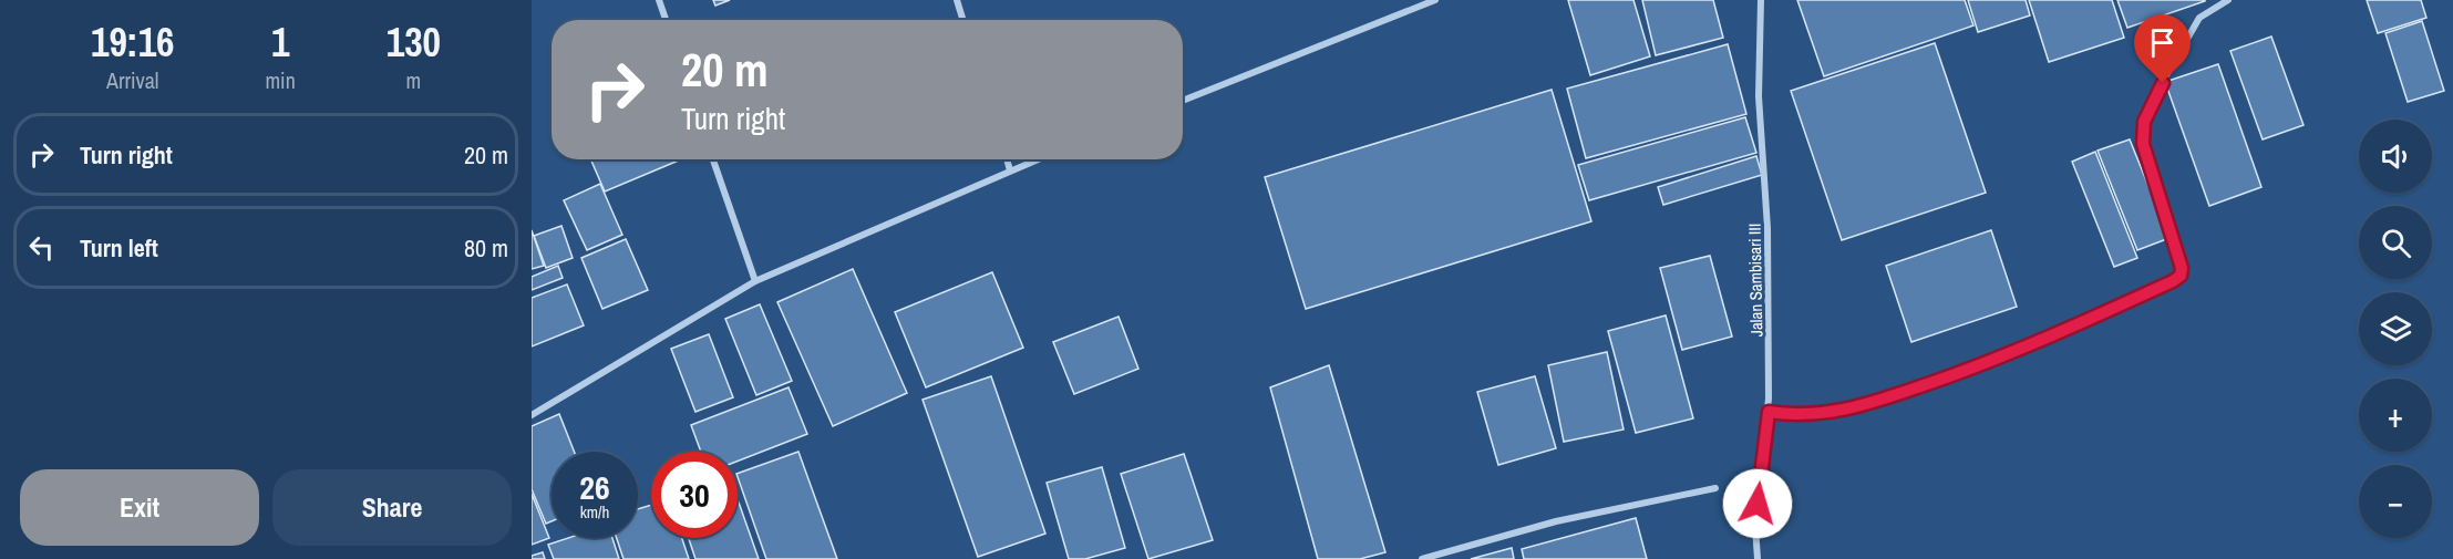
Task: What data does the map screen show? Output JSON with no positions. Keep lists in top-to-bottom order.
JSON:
{
  "streets": {
    "street": ["Jalan Sambisari III"]
  },
  "page": {
    "eta": [
      "19:16",
      "Arrival",
      "1",
      "min",
      "130",
      "m"
    ],
    "turn": ["20 m", "Turn right"],
    "list": [
      {
        "name": "Turn right",
        "value": "20 m"
      },
      {
        "name": "Turn left",
        "value": "80 m"
      }
    ],
    "map_buttons": ["+", "−"],
    "speed": "26 km/h",
    "limit": "30",
    "buttons": ["Exit", "Share"]
  }
}
